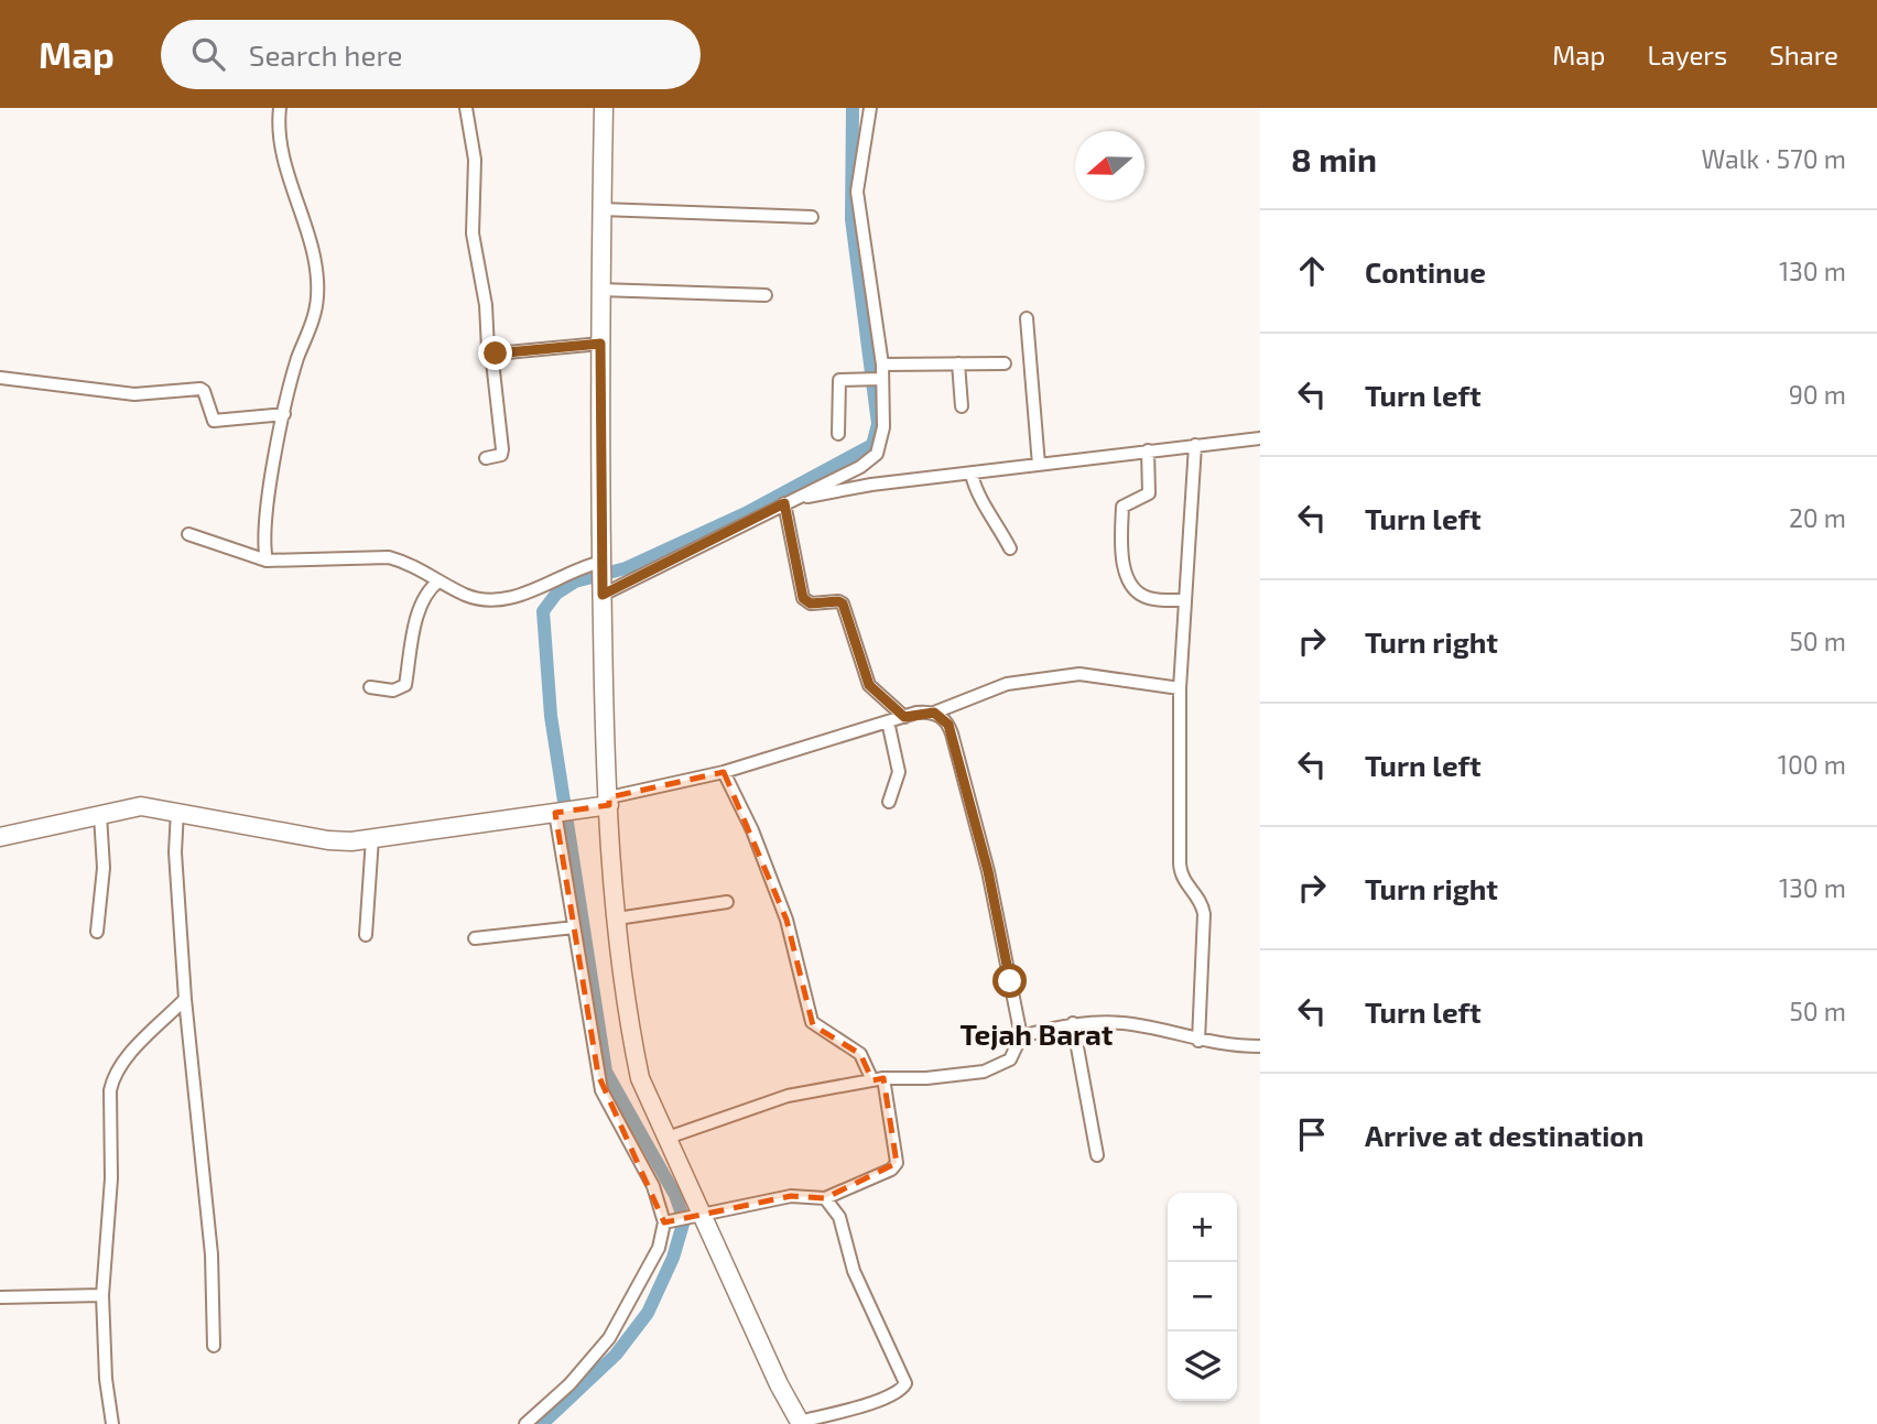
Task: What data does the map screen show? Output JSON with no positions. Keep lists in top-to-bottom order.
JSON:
{
  "districts": ["Tejah Barat"],
  "north": "left",
  "page": {
    "header": "Map",
    "search": "Search here",
    "nav": ["Map", "Layers", "Share"],
    "heading": ["8 min", "Walk · 570 m"],
    "list": [
      ["Continue", "130 m"],
      ["Turn left", "90 m"],
      ["Turn left", "20 m"],
      ["Turn right", "50 m"],
      ["Turn left", "100 m"],
      ["Turn right", "130 m"],
      ["Turn left", "50 m"],
      "Arrive at destination"
    ],
    "map_buttons": ["+", "−"]
  }
}
